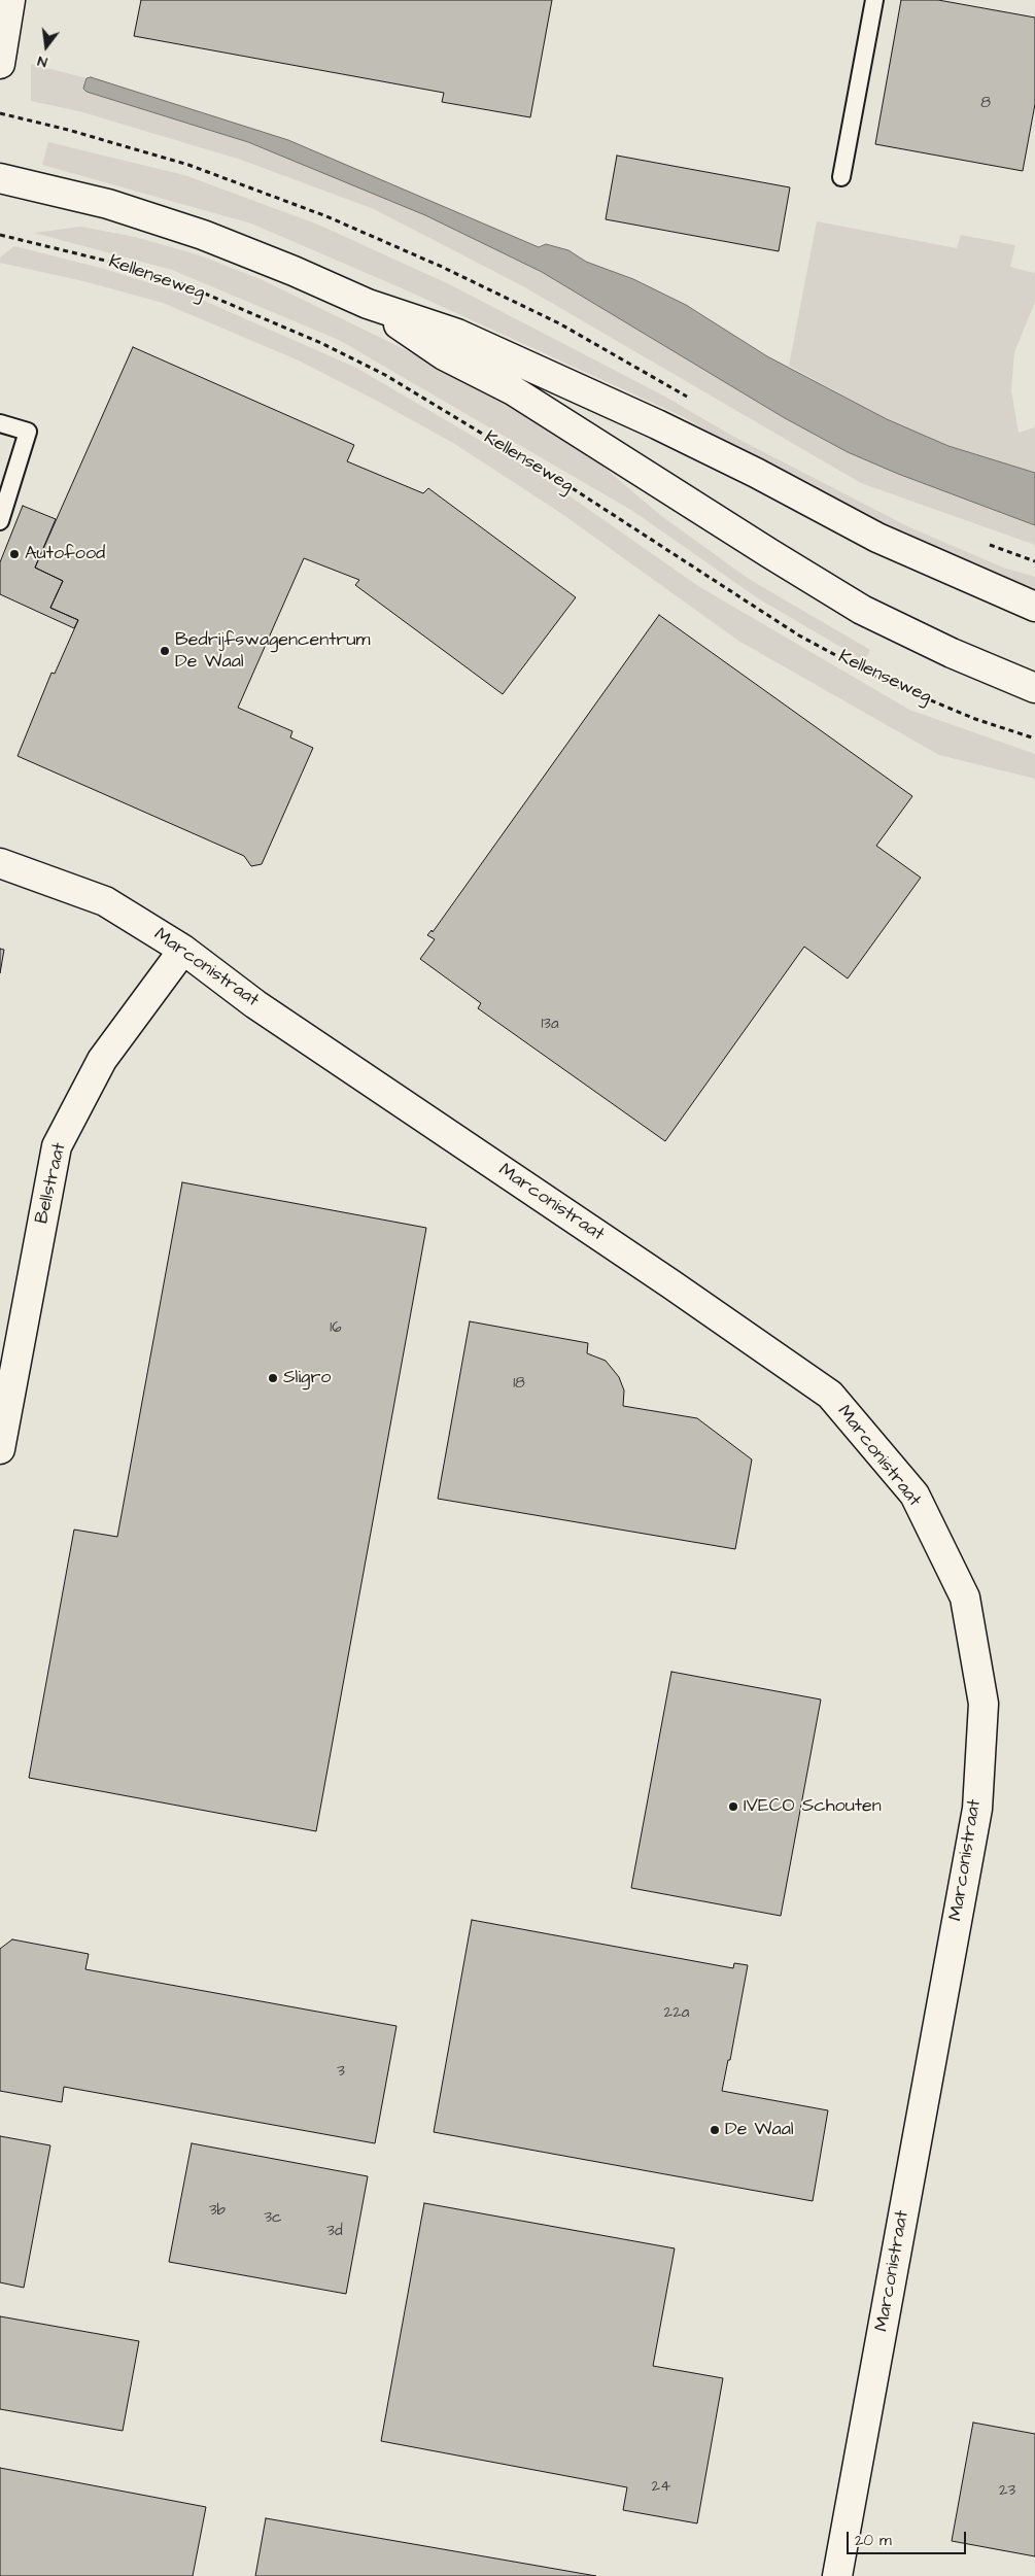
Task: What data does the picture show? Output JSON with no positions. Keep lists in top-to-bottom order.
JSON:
{
  "streets": {
    "street": ["Marconistraat", "Bellstraat"],
    "path": ["Kellenseweg"]
  },
  "crossings": [
    ["Marconistraat", "Bellstraat"]
  ],
  "places": [
    "Autofood",
    "Bedrijfswagencentrum De Waal",
    "Sligro",
    "IVECO Schouten",
    "De Waal"
  ],
  "house_numbers": [
    "8",
    "13a",
    "16",
    "18",
    "22a",
    "3",
    "3b",
    "3c",
    "3d",
    "24",
    "23"
  ],
  "scale_bar": "20 m",
  "north": "bottom"
}
